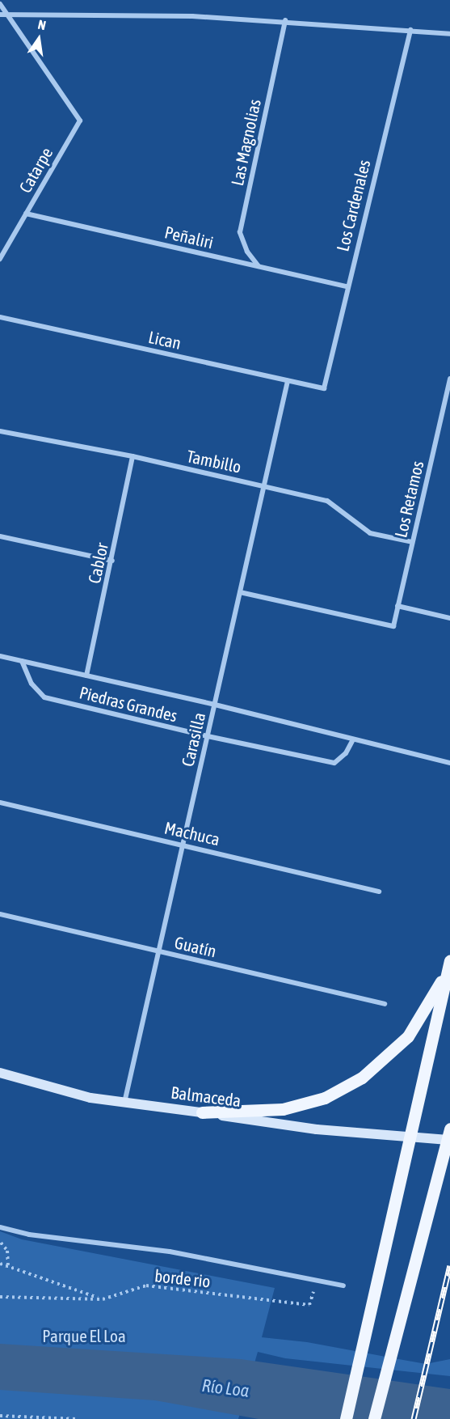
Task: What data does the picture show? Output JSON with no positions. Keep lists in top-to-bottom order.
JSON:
{
  "streets": {
    "main road": ["Balmaceda"],
    "street": [
      "Las Magnolias",
      "Catarpe",
      "Los Cardenales",
      "Peñaliri",
      "Lican",
      "Tambillo",
      "Los Retamos",
      "Cablor",
      "Piedras Grandes",
      "Carasilla",
      "Machuca",
      "Guatín"
    ],
    "path": ["borde rio"]
  },
  "crossings": [
    ["Las Magnolias", "Peñaliri"],
    ["Catarpe", "Peñaliri"],
    ["Los Cardenales", "Peñaliri"],
    ["Los Cardenales", "Lican"],
    ["Lican", "Carasilla"],
    ["Tambillo", "Los Retamos"],
    ["Tambillo", "Cablor"],
    ["Tambillo", "Carasilla"],
    ["Los Retamos", "Carasilla"],
    ["Cablor", "Piedras Grandes"],
    ["Piedras Grandes", "Carasilla"],
    ["Carasilla", "Machuca"],
    ["Carasilla", "Guatín"],
    ["Carasilla", "Balmaceda"]
  ],
  "water": ["Río Loa"],
  "parks": ["Parque El Loa"],
  "north": "top"
}
